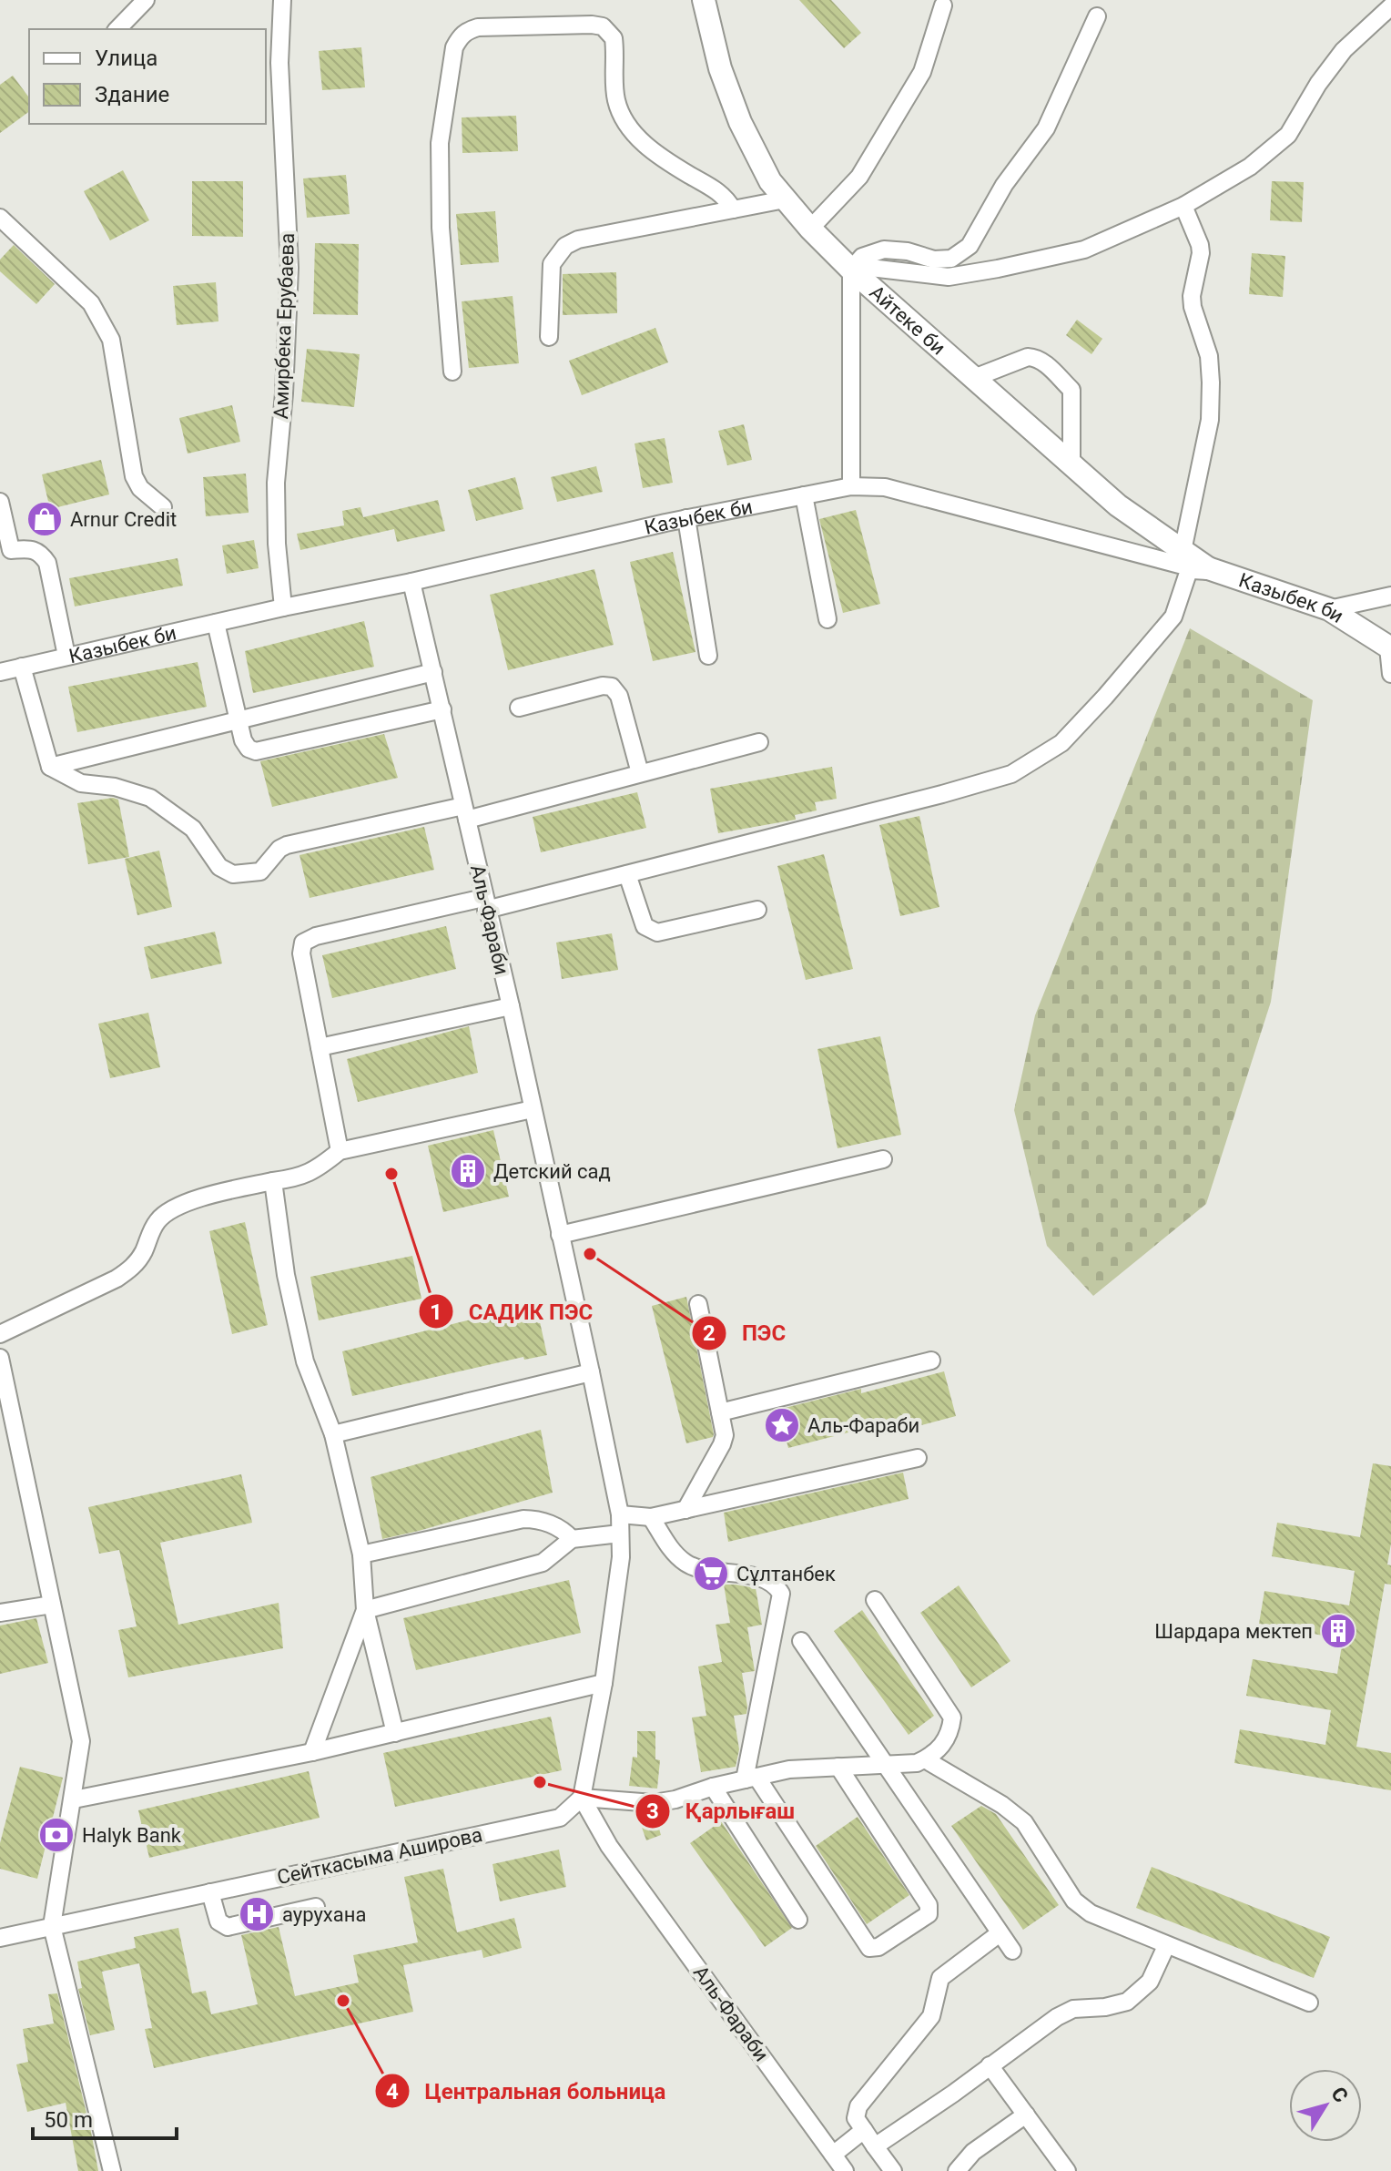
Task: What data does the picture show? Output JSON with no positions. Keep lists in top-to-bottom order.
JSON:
{
  "streets": {
    "street": [
      "Айтеке би",
      "Амирбека Ерубаева",
      "Казыбек би",
      "Аль-Фараби",
      "Сейткасыма Аширова"
    ]
  },
  "crossings": [
    ["Айтеке би", "Казыбек би"],
    ["Амирбека Ерубаева", "Казыбек би"],
    ["Казыбек би", "Аль-Фараби"],
    ["Аль-Фараби", "Сейткасыма Аширова"]
  ],
  "places": {
    "shop": ["Arnur Credit"],
    "building": ["Детский сад", "Шардара мектеп"],
    "other": [
      "САДИК ПЭС",
      "ПЭС",
      "Қарлығаш",
      "Центральная больница"
    ],
    "place": ["Аль-Фараби"],
    "supermarket": ["Сұлтанбек"],
    "bank": ["Halyk Bank"],
    "hospital": ["аурухана"]
  },
  "legend": ["Улица", "Здание"],
  "scale_bar": "50 m",
  "north": "top right"
}
